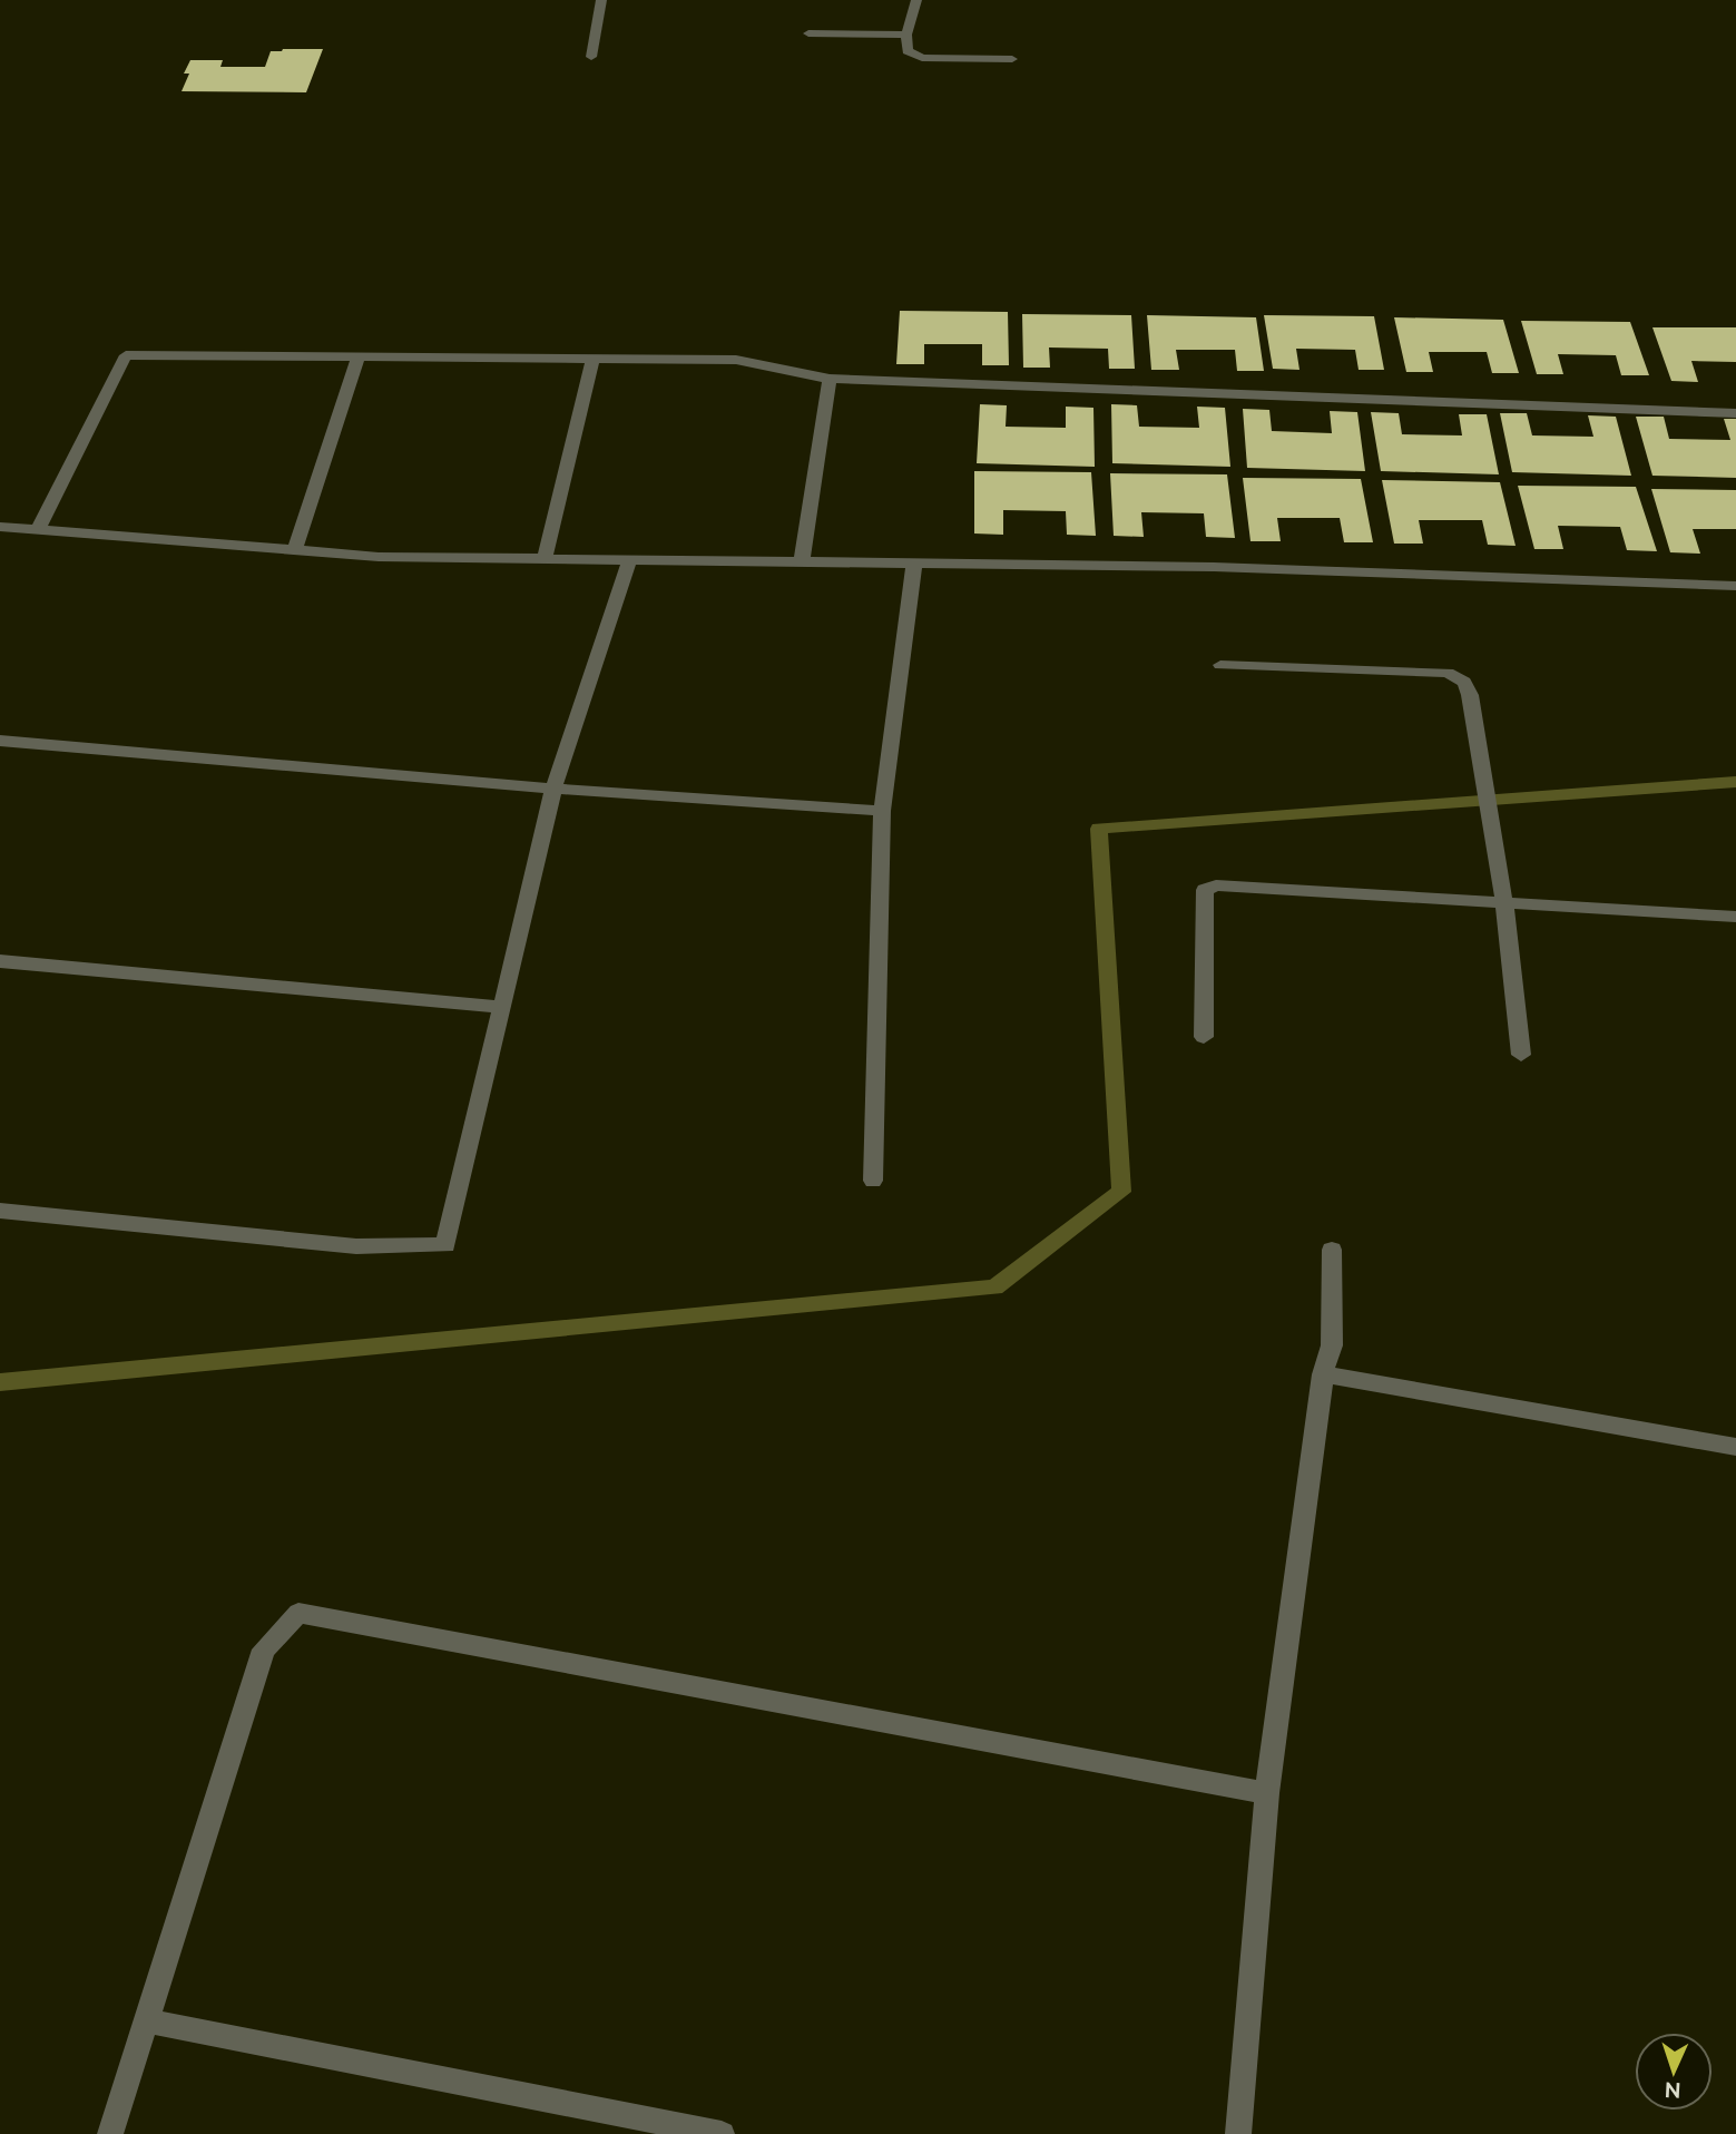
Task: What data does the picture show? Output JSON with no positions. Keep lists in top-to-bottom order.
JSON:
{
  "north": "bottom"
}
